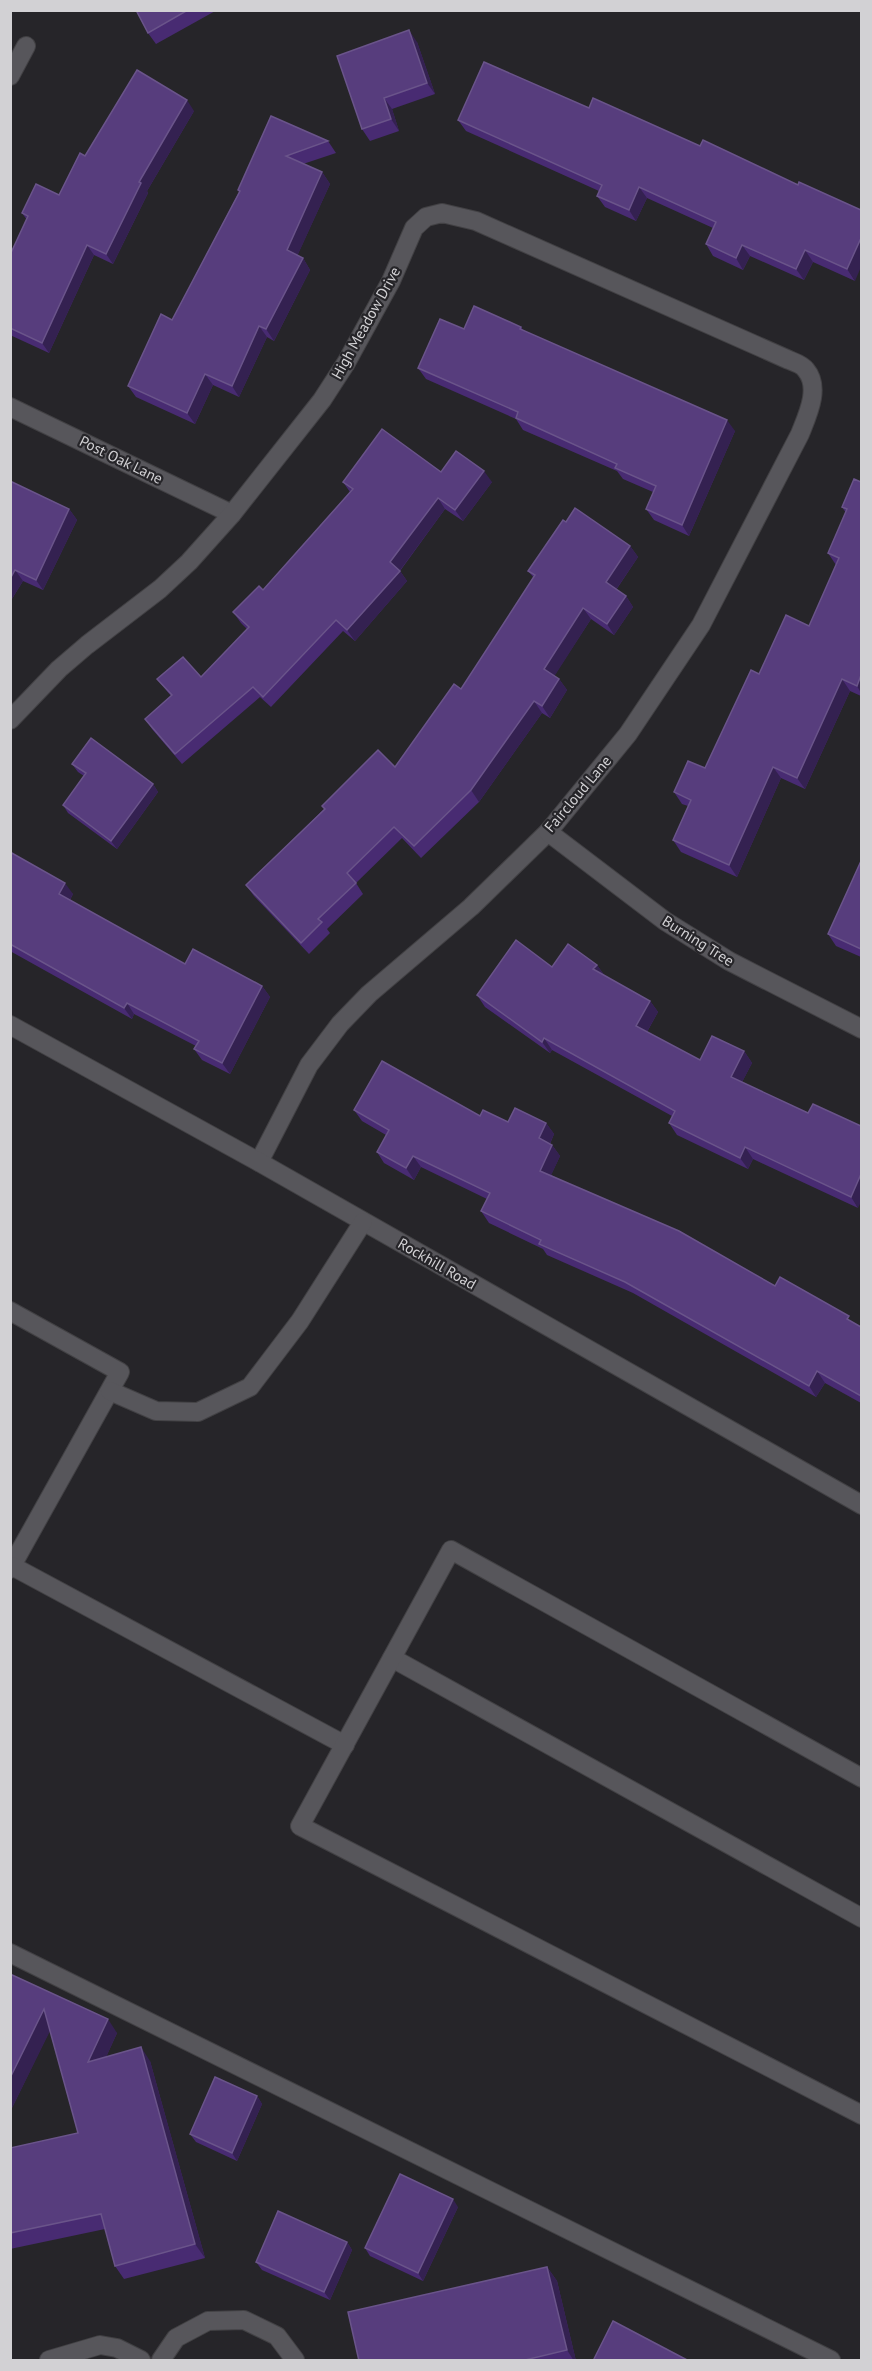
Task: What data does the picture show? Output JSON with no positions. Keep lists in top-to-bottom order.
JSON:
{
  "streets": {
    "street": [
      "High Meadow Drive",
      "Post Oak Lane",
      "Faircloud Lane",
      "Burning Tree",
      "Rockhill Road"
    ]
  },
  "crossings": [
    ["High Meadow Drive", "Post Oak Lane"],
    ["High Meadow Drive", "Faircloud Lane"],
    ["Faircloud Lane", "Burning Tree"],
    ["Faircloud Lane", "Rockhill Road"]
  ]
}
